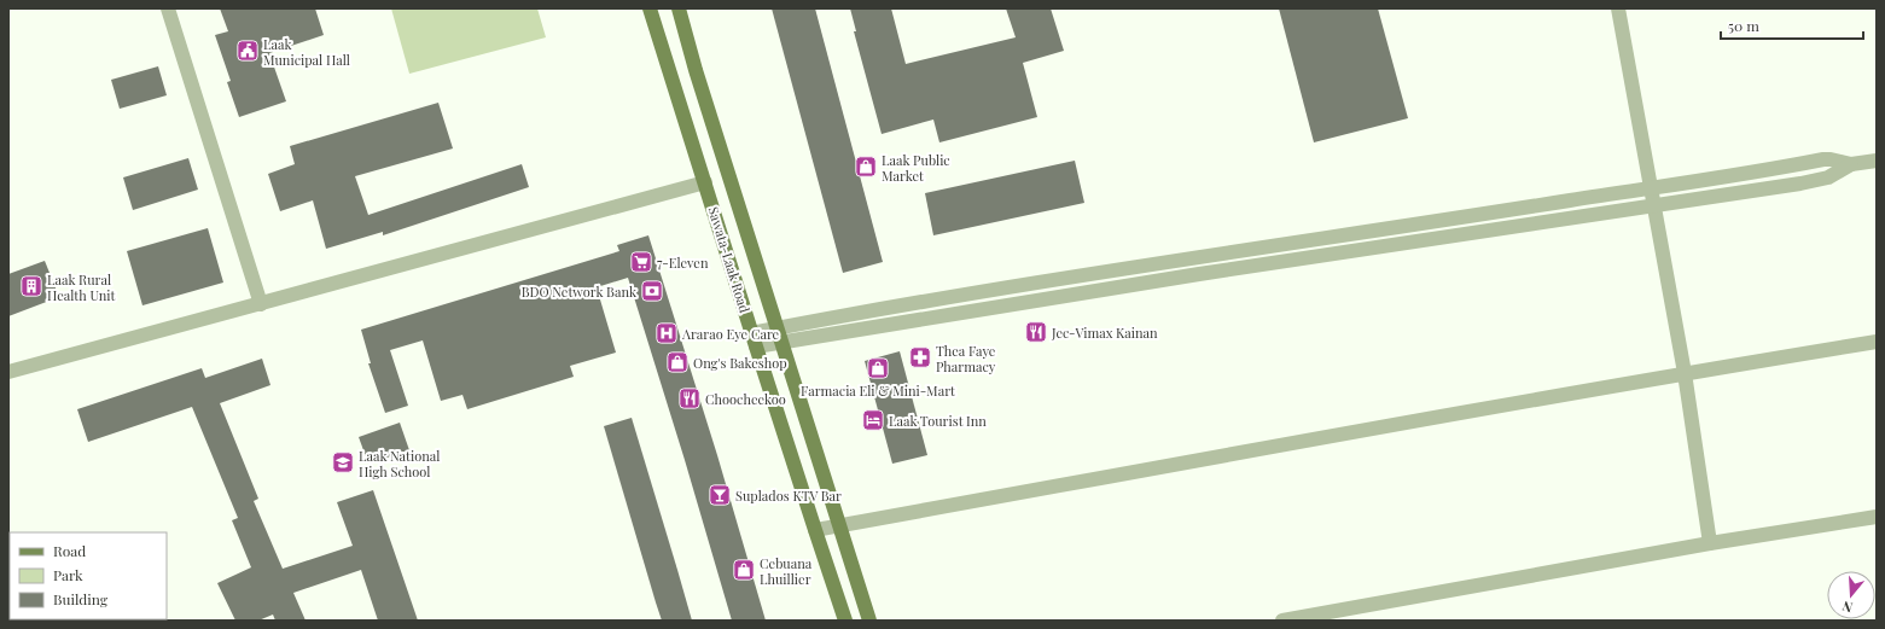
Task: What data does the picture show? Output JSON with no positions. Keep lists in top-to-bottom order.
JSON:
{
  "streets": {
    "main road": ["Sawata-Laak Road"]
  },
  "places": {
    "public building": ["Laak Municipal Hall"],
    "shop": [
      "Laak Public Market",
      "Ong's Bakeshop",
      "Farmacia Eli & Mini-Mart",
      "Cebuana Lhuillier"
    ],
    "supermarket": ["7-Eleven"],
    "building": ["Laak Rural Health Unit"],
    "bank": ["BDO Network Bank"],
    "restaurant": ["Jec-Vimax Kainan", "Choocheekoo"],
    "hospital": ["Ararao Eye Care"],
    "pharmacy": ["Thea Faye Pharmacy"],
    "hotel": ["Laak Tourist Inn"],
    "school or university": ["Laak National High School"],
    "bar": ["Suplados KTV Bar"]
  },
  "legend": ["Road", "Park", "Building"],
  "scale_bar": "50 m",
  "north": "bottom"
}
